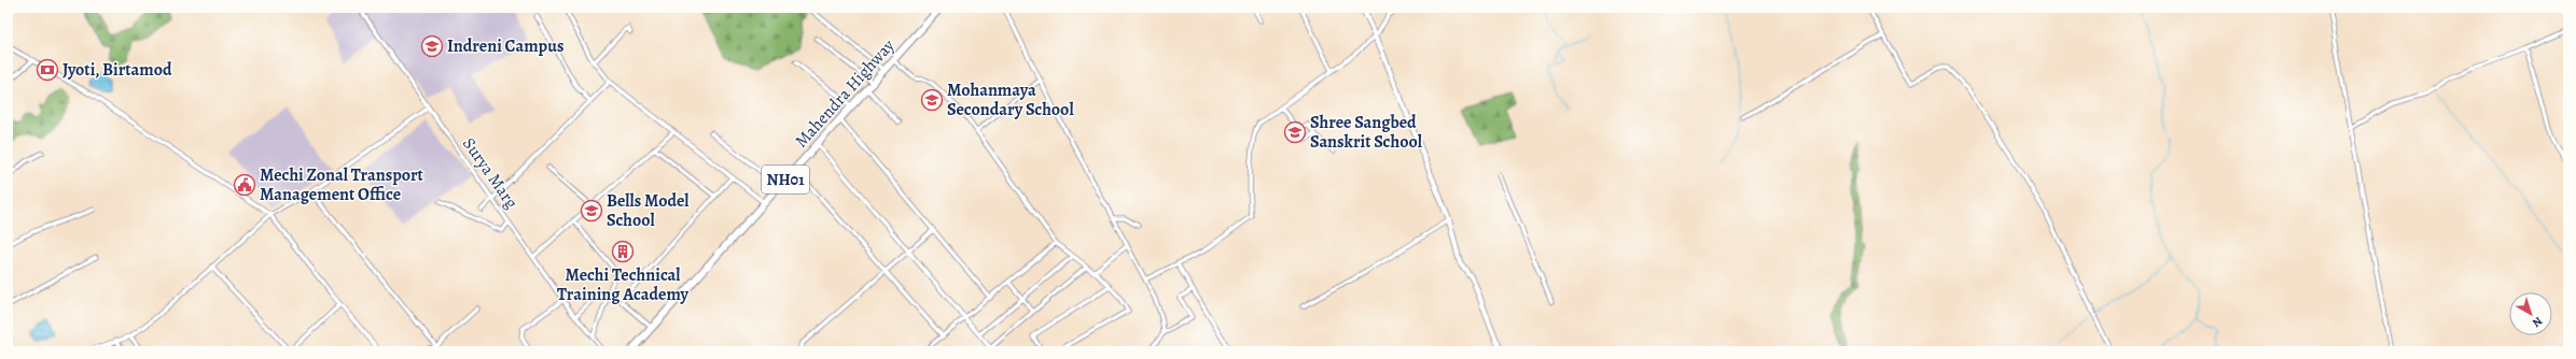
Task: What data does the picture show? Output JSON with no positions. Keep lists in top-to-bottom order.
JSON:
{
  "streets": {
    "highway": ["Mahendra Highway", "NH01"],
    "street": ["Surya Marg"]
  },
  "places": {
    "school or university": [
      "Indreni Campus",
      "Mohanmaya Secondary School",
      "Shree Sangbed Sanskrit School",
      "Bells Model School"
    ],
    "bank": ["Jyoti, Birtamod"],
    "public building": ["Mechi Zonal Transport Management Office"],
    "building": ["Mechi Technical Training Academy"]
  },
  "north": "bottom right"
}
